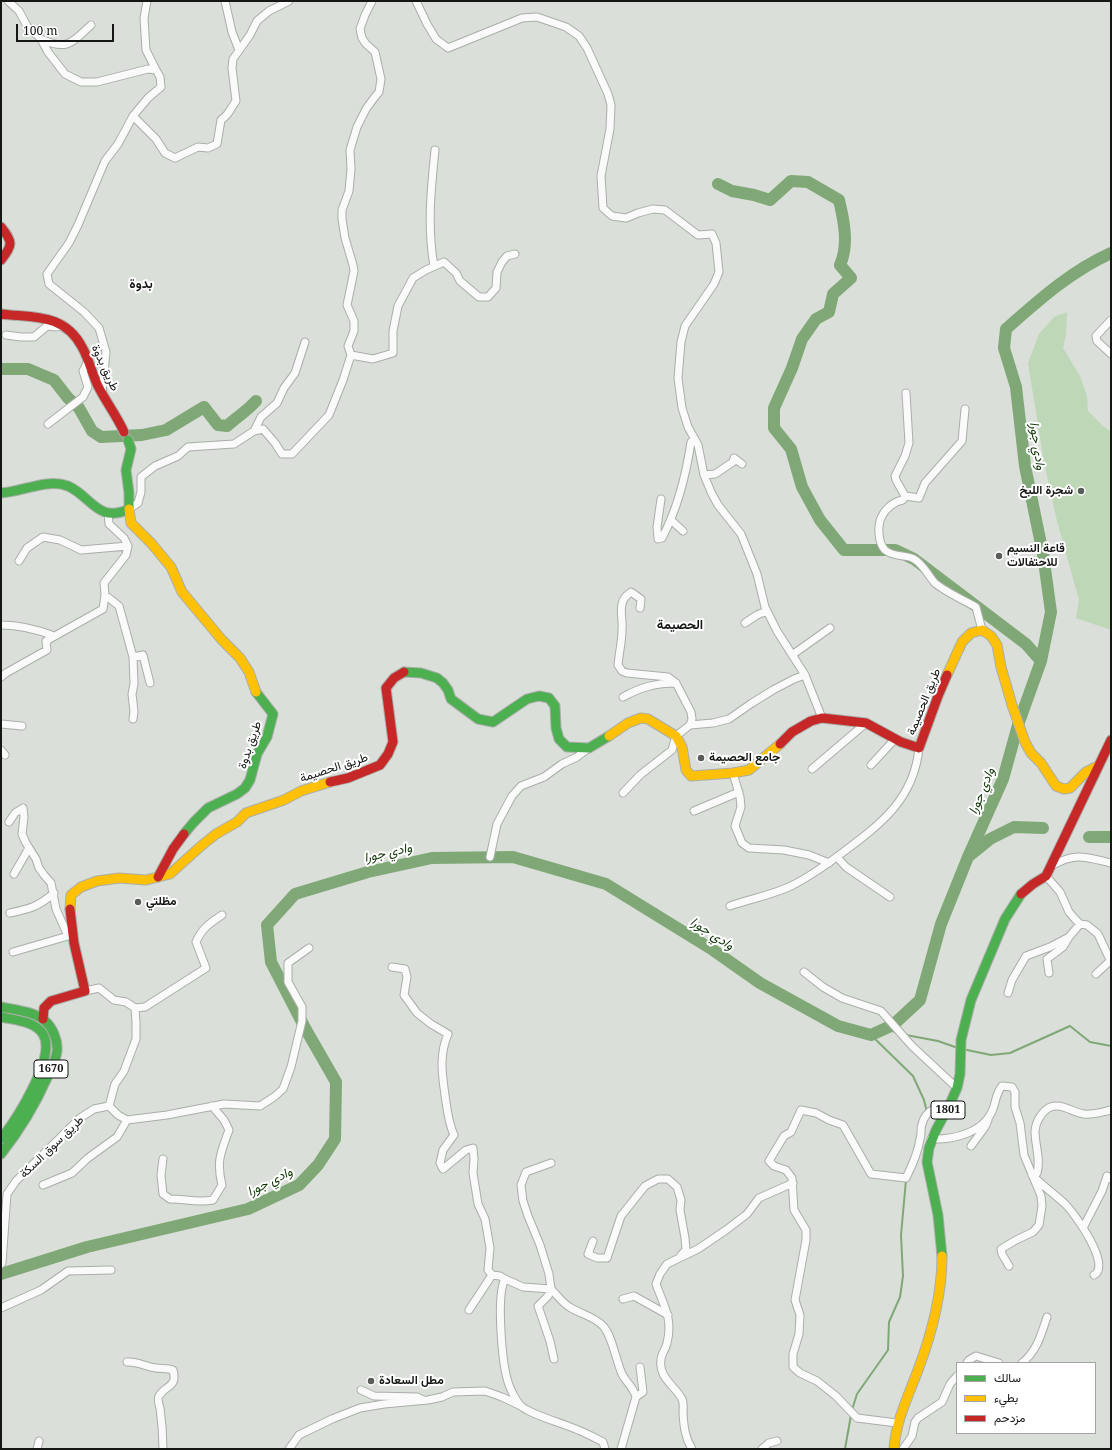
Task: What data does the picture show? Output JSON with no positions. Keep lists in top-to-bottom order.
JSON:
{
  "streets": {
    "main road": [
      "طريق بدوة",
      "طريق الحصيمة",
      "1670",
      "1801"
    ],
    "street": ["طريق سوق السكة"]
  },
  "crossings": [
    ["طريق بدوة", "طريق الحصيمة"]
  ],
  "districts": ["بدوة", "الحصيمة"],
  "water": ["وادي جورا"],
  "places": [
    "شجرة اللبخ",
    "قاعة النسيم للاحتفالات",
    "جامع الحصيمة",
    "مظلتي",
    "مطل السعادة"
  ],
  "legend": ["سالك", "بطيء", "مزدحم"],
  "scale_bar": "100 m"
}
